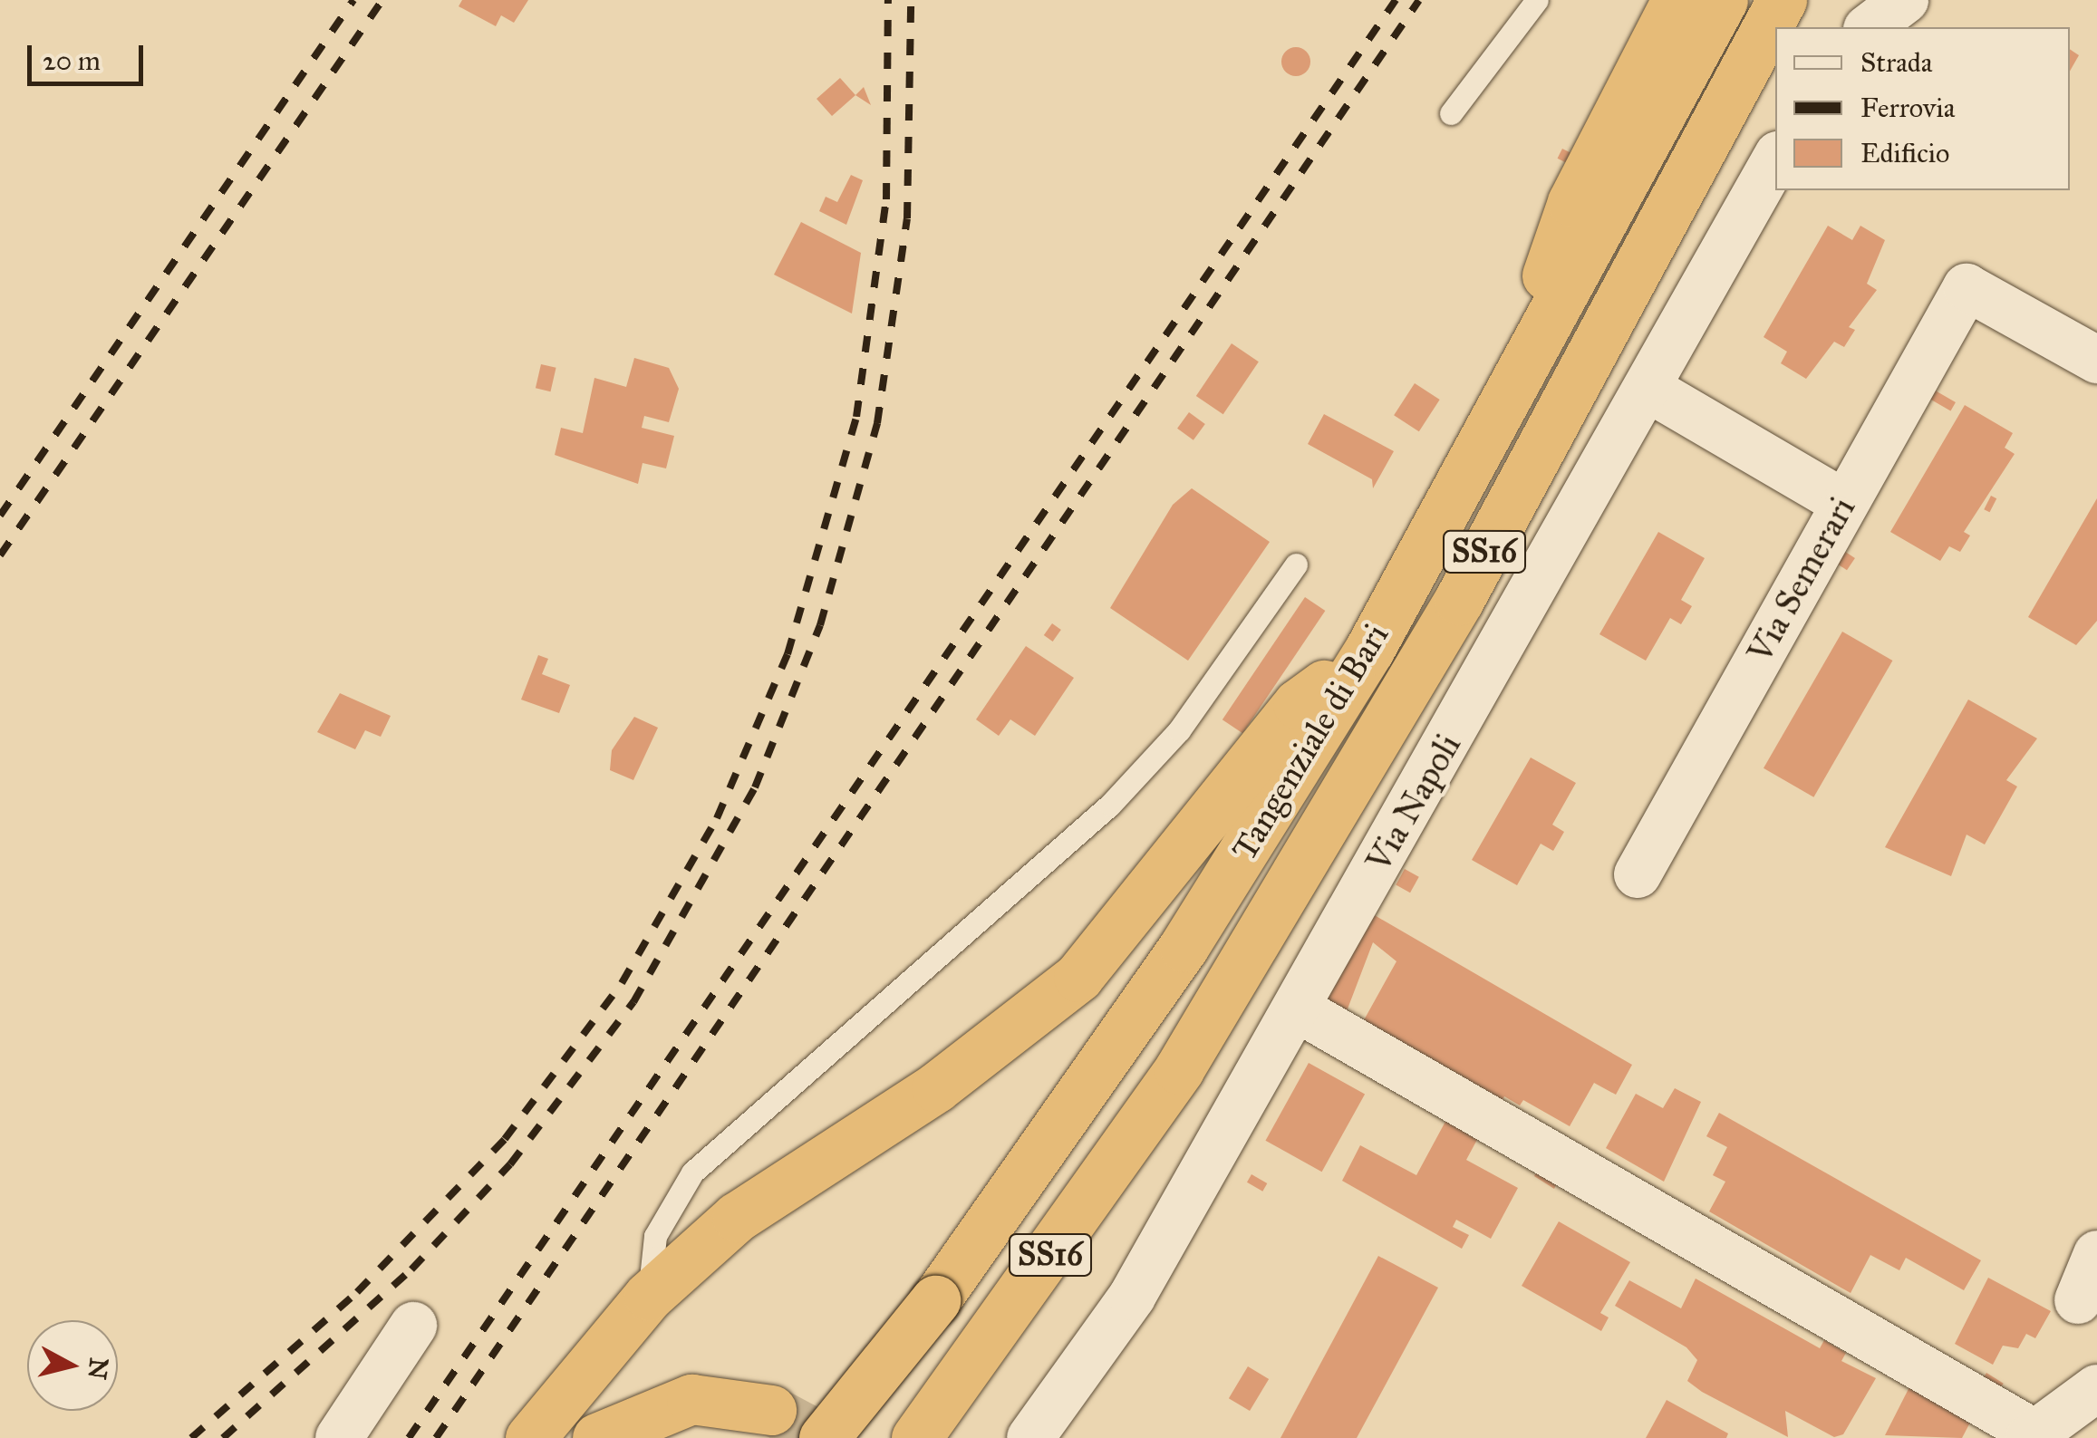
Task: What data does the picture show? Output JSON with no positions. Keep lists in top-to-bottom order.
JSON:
{
  "streets": {
    "highway": ["SS16", "Tangenziale di Bari"],
    "street": ["Via Semerari", "Via Napoli"]
  },
  "legend": ["Strada", "Ferrovia", "Edificio"],
  "scale_bar": "20 m",
  "north": "right"
}
